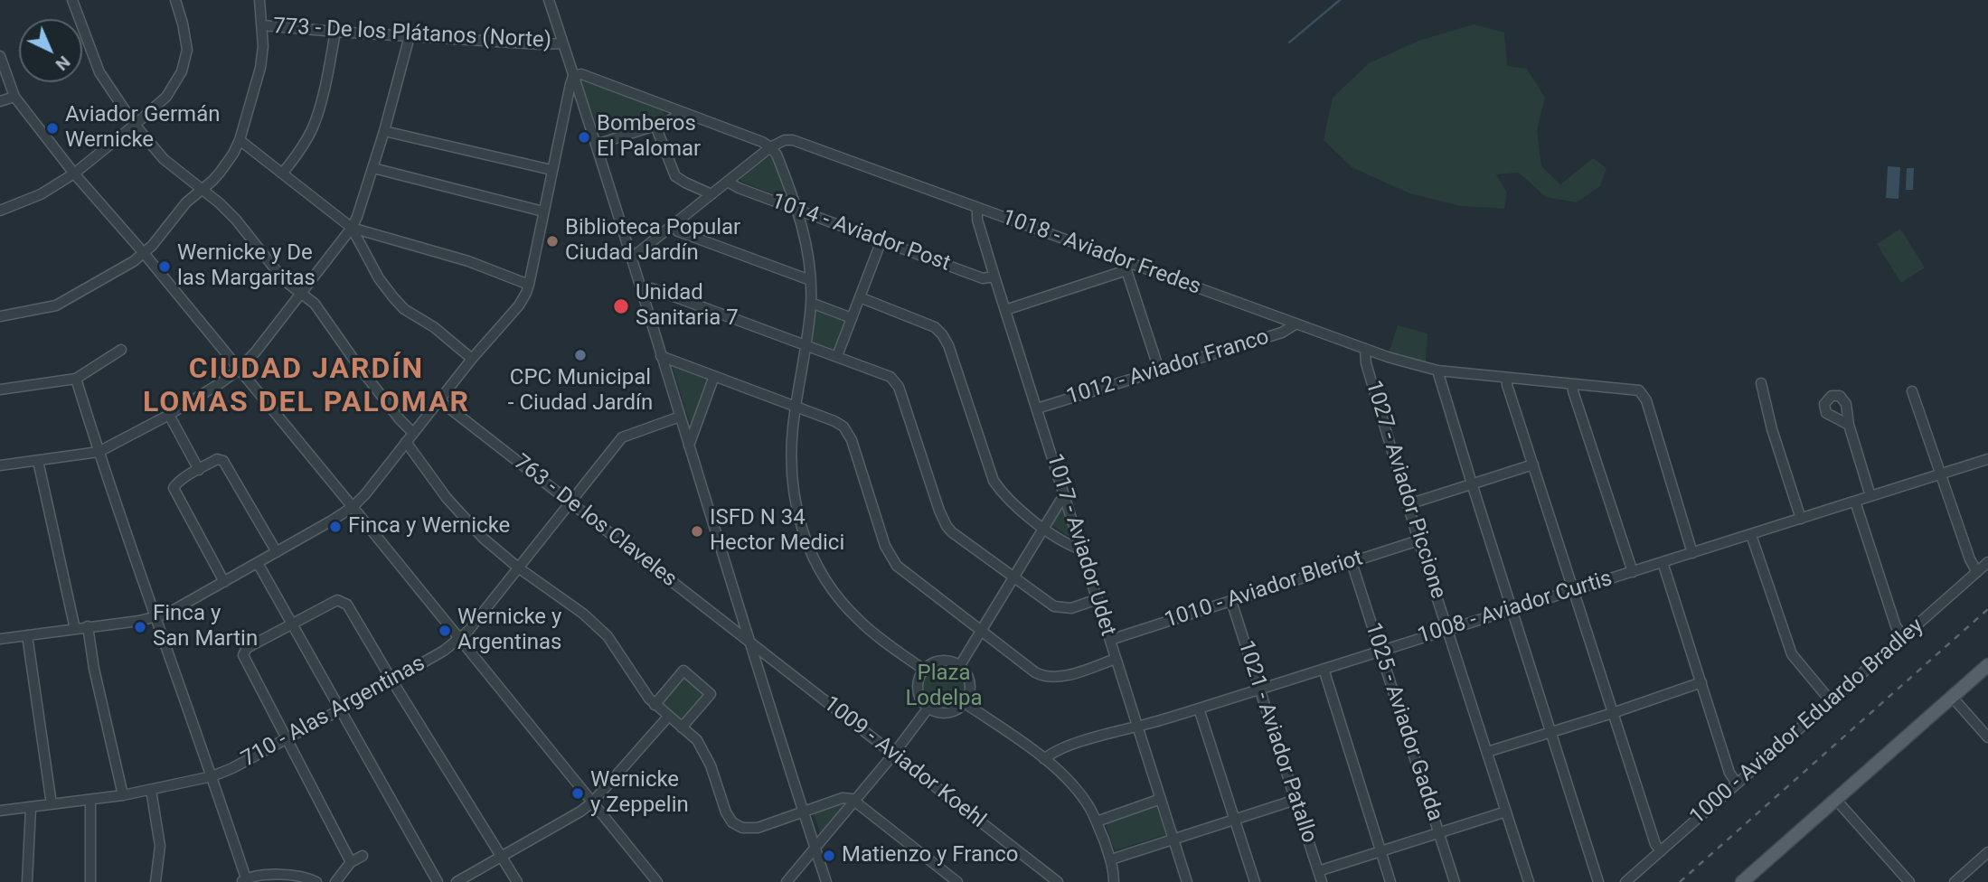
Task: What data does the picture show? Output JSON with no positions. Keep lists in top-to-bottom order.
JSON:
{
  "streets": {
    "street": [
      "773 - De los Plátanos (Norte)",
      "1014 - Aviador Post",
      "1018 - Aviador Fredes",
      "1012 - Aviador Franco",
      "1027 - Aviador Piccione",
      "763 - De los Claveles",
      "1017 - Aviador Udet",
      "1010 - Aviador Bleriot",
      "1008 - Aviador Curtis",
      "710 - Alas Argentinas",
      "1025 - Aviador Gadda",
      "1000 - Aviador Eduardo Bradley",
      "1021 - Aviador Patallo",
      "1009 - Aviador Koehl"
    ]
  },
  "crossings": [
    ["1014 - Aviador Post", "1017 - Aviador Udet"],
    ["1018 - Aviador Fredes", "1012 - Aviador Franco"],
    ["1018 - Aviador Fredes", "1027 - Aviador Piccione"],
    ["1018 - Aviador Fredes", "1017 - Aviador Udet"],
    ["1018 - Aviador Fredes", "1008 - Aviador Curtis"],
    ["1012 - Aviador Franco", "1017 - Aviador Udet"],
    ["1027 - Aviador Piccione", "1010 - Aviador Bleriot"],
    ["1027 - Aviador Piccione", "1008 - Aviador Curtis"],
    ["763 - De los Claveles", "710 - Alas Argentinas"],
    ["763 - De los Claveles", "1009 - Aviador Koehl"],
    ["1017 - Aviador Udet", "1010 - Aviador Bleriot"],
    ["1017 - Aviador Udet", "1008 - Aviador Curtis"],
    ["1010 - Aviador Bleriot", "1025 - Aviador Gadda"],
    ["1010 - Aviador Bleriot", "1021 - Aviador Patallo"],
    ["1008 - Aviador Curtis", "1025 - Aviador Gadda"],
    ["1008 - Aviador Curtis", "1021 - Aviador Patallo"]
  ],
  "districts": ["CIUDAD JARDÍN LOMAS DEL PALOMAR"],
  "parks": ["Plaza Lodelpa"],
  "places": [
    "Aviador Germán Wernicke",
    "Bomberos El Palomar",
    "Biblioteca Popular Ciudad Jardín",
    "Wernicke y De las Margaritas",
    "Unidad Sanitaria 7",
    "CPC Municipal - Ciudad Jardín",
    "Finca y Wernicke",
    "ISFD N 34 Hector Medici",
    "Finca y San Martin",
    "Wernicke y Argentinas",
    "Wernicke y Zeppelin",
    "Matienzo y Franco"
  ],
  "north": "bottom right"
}
